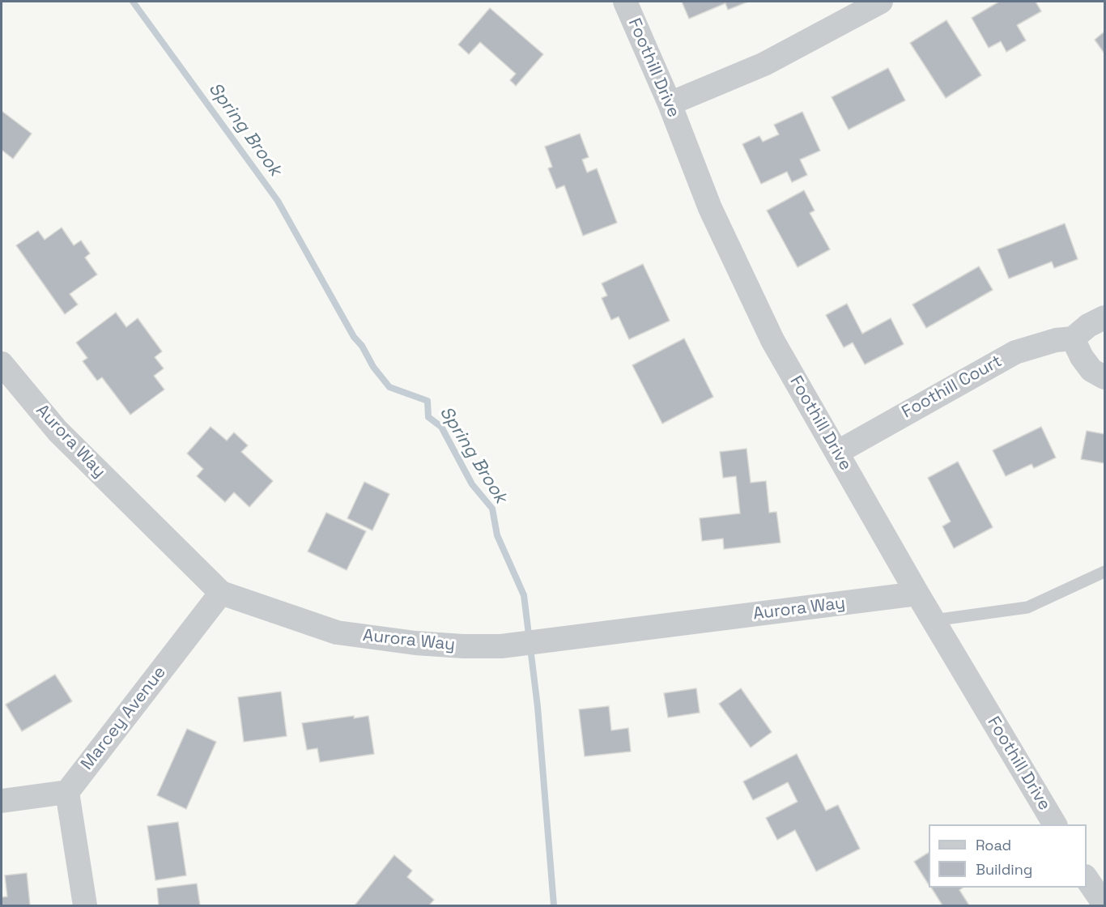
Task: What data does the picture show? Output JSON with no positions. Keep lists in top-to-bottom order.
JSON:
{
  "streets": {
    "street": [
      "Foothill Drive",
      "Foothill Court",
      "Aurora Way",
      "Marcey Avenue"
    ]
  },
  "crossings": [
    ["Foothill Drive", "Foothill Court"],
    ["Foothill Drive", "Aurora Way"],
    ["Aurora Way", "Marcey Avenue"]
  ],
  "water": ["Spring Brook"],
  "legend": ["Road", "Building"]
}
